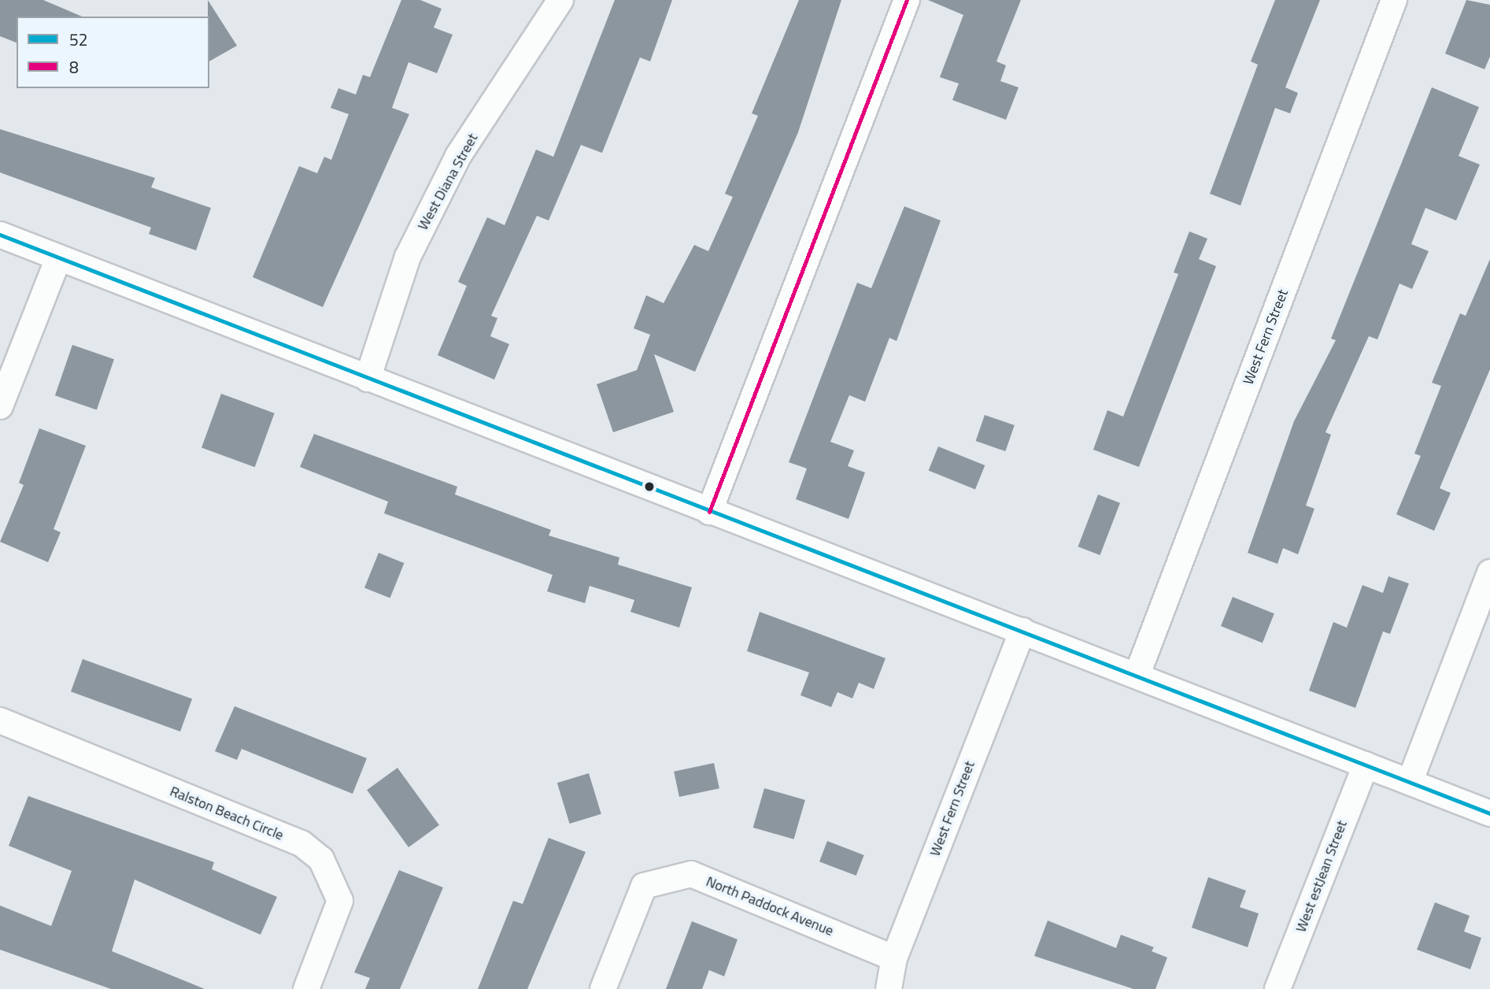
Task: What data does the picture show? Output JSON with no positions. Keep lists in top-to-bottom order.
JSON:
{
  "streets": {
    "street": [
      "West Diana Street",
      "West Fern Street",
      "Ralston Beach Circle",
      "West estJean Street",
      "North Paddock Avenue"
    ]
  },
  "crossings": [
    ["West Fern Street", "North Paddock Avenue"]
  ],
  "lines": ["transit line 8", "transit line 52"],
  "legend": ["52", "8"]
}
